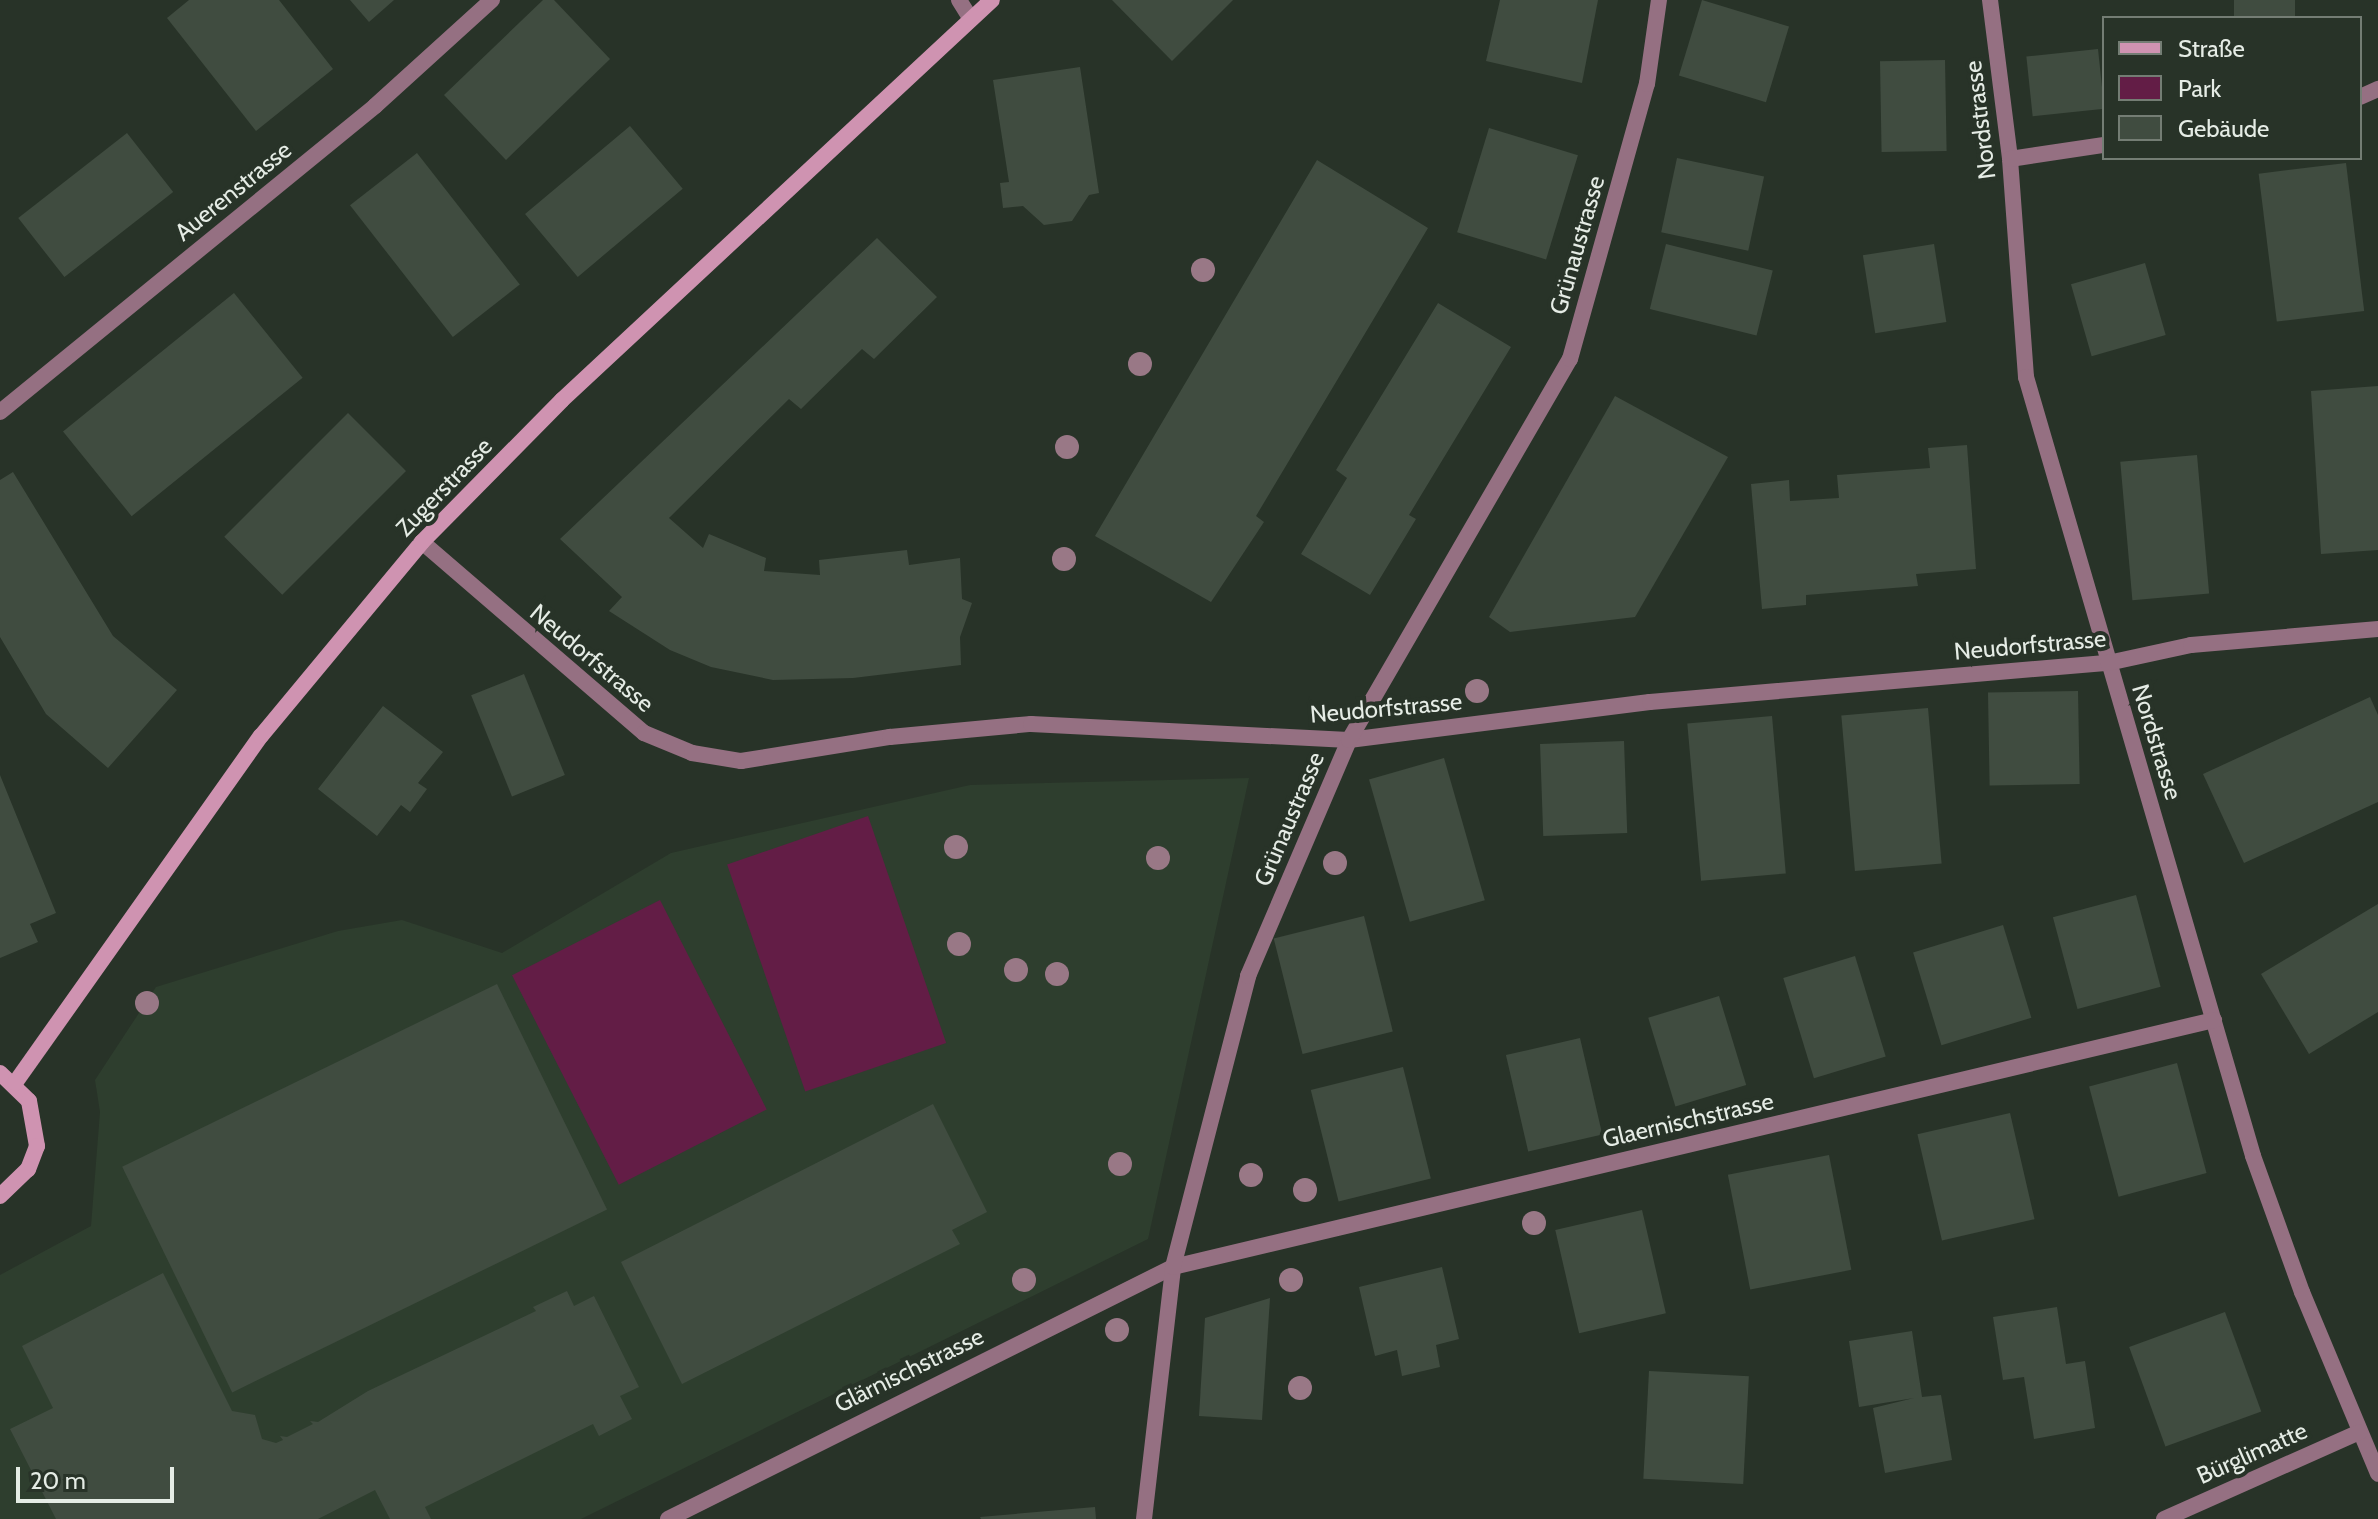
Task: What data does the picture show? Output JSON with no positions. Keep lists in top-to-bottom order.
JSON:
{
  "streets": {
    "main road": ["Zugerstrasse"],
    "street": [
      "Nordstrasse",
      "Auerenstrasse",
      "Grünaustrasse",
      "Neudorfstrasse",
      "Glaernischstrasse",
      "Glärnischstrasse",
      "Bürglimatte"
    ]
  },
  "crossings": [
    ["Nordstrasse", "Neudorfstrasse"],
    ["Nordstrasse", "Glaernischstrasse"],
    ["Nordstrasse", "Bürglimatte"],
    ["Grünaustrasse", "Neudorfstrasse"],
    ["Grünaustrasse", "Glaernischstrasse"],
    ["Grünaustrasse", "Glärnischstrasse"],
    ["Zugerstrasse", "Neudorfstrasse"],
    ["Glaernischstrasse", "Glärnischstrasse"]
  ],
  "legend": ["Straße", "Park", "Gebäude"],
  "scale_bar": "20 m"
}
